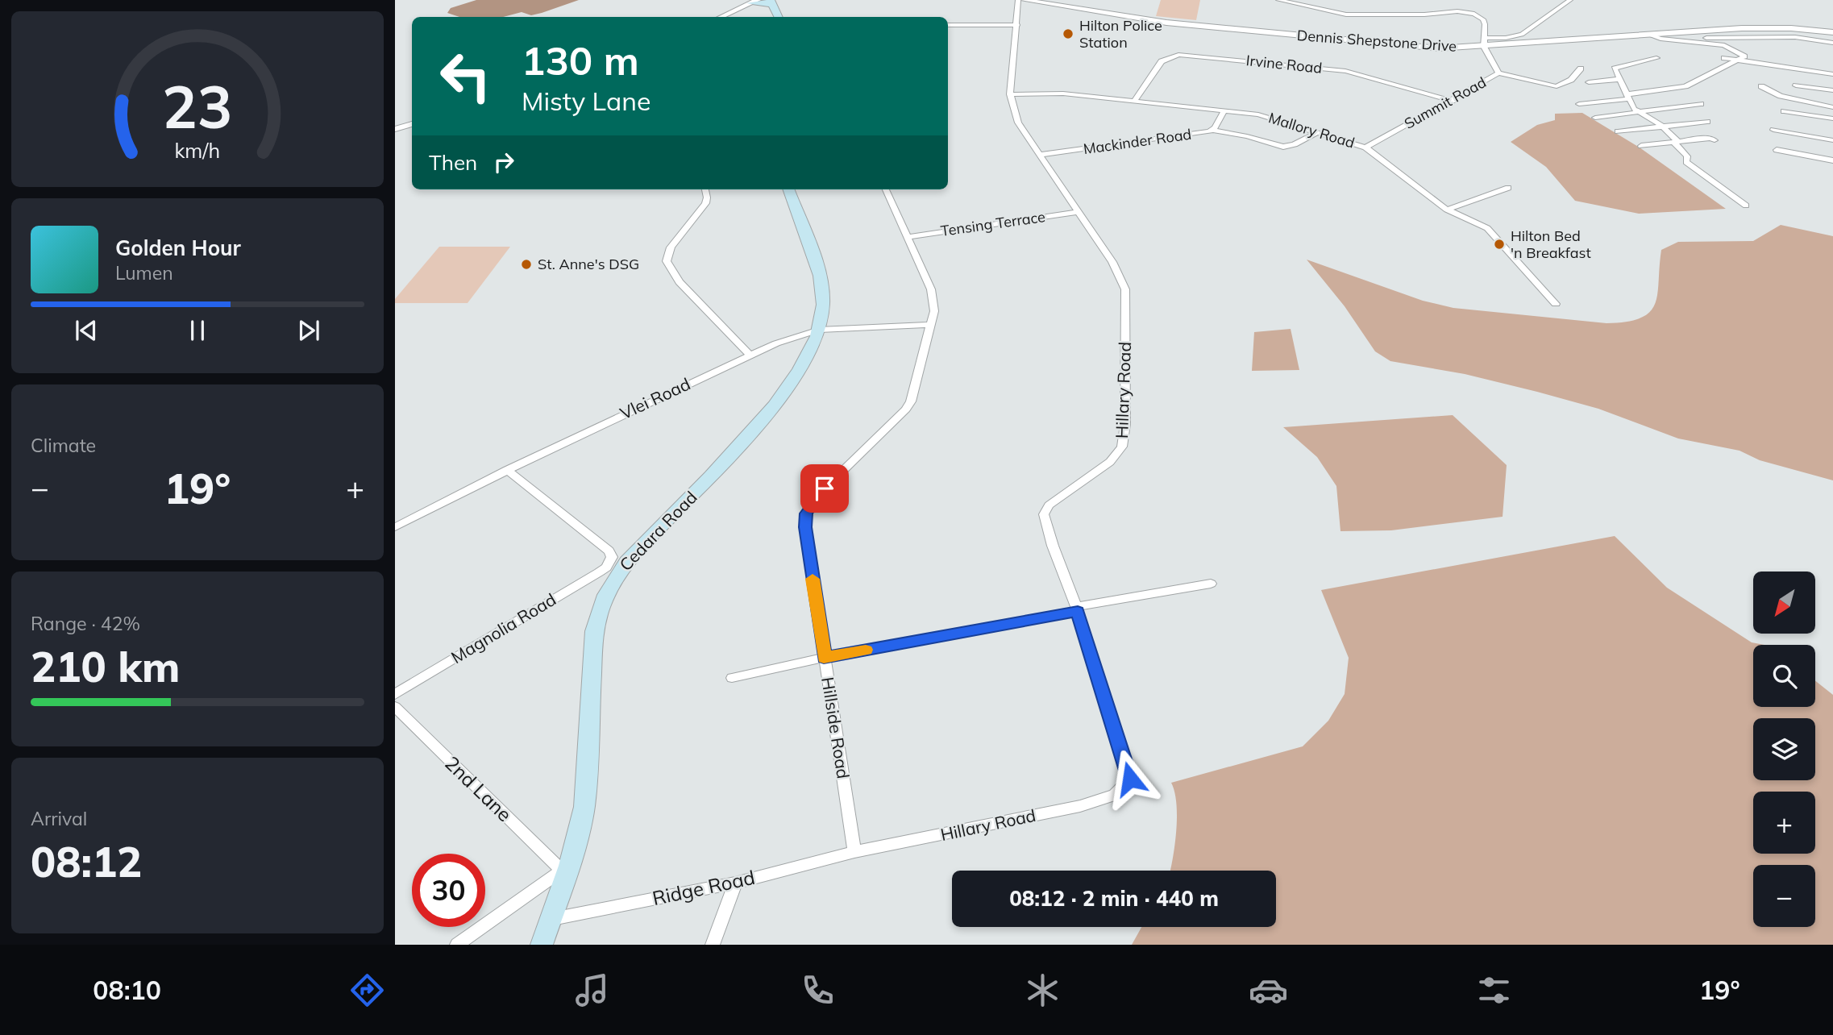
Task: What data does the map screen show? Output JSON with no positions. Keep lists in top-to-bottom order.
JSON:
{
  "streets": {
    "main road": ["Cedara Road"],
    "street": [
      "Dennis Shepstone Drive",
      "Irvine Road",
      "Summit Road",
      "Mallory Road",
      "Mackinder Road",
      "Tensing Terrace",
      "Hillary Road",
      "Vlei Road",
      "Magnolia Road",
      "Hillside Road",
      "2nd Lane",
      "Ridge Road"
    ]
  },
  "crossings": [
    ["Dennis Shepstone Drive", "Summit Road"],
    ["Irvine Road", "Summit Road"],
    ["Irvine Road", "Mallory Road"],
    ["Summit Road", "Mallory Road"],
    ["Mallory Road", "Mackinder Road"],
    ["Mallory Road", "Hillary Road"],
    ["Mackinder Road", "Hillary Road"],
    ["Tensing Terrace", "Hillary Road"],
    ["Tensing Terrace", "Hillside Road"],
    ["Hillary Road", "Hillside Road"],
    ["Hillary Road", "Ridge Road"],
    ["Vlei Road", "Cedara Road"],
    ["Vlei Road", "Magnolia Road"],
    ["Vlei Road", "Hillside Road"],
    ["Cedara Road", "2nd Lane"],
    ["Cedara Road", "Ridge Road"],
    ["Hillside Road", "Ridge Road"]
  ],
  "places": ["Hilton Police Station", "Hilton Bed 'n Breakfast", "St. Anne's DSG"],
  "north": "bottom left",
  "page": {
    "turn": ["130 m", "Misty Lane"],
    "then": "Then",
    "song": ["Golden Hour", "Lumen"],
    "tile": [
      "Climate",
      ["Range · 42%", "210 km"],
      ["Arrival", "08:12"]
    ],
    "heat": ["−", "19°", "+"],
    "map_buttons": ["+", "−"],
    "limit": "30",
    "trip": "08:12 · 2 min · 440 m",
    "tabs": ["08:10", "19°"],
    "gauge": ["23", "km/h"]
  }
}
